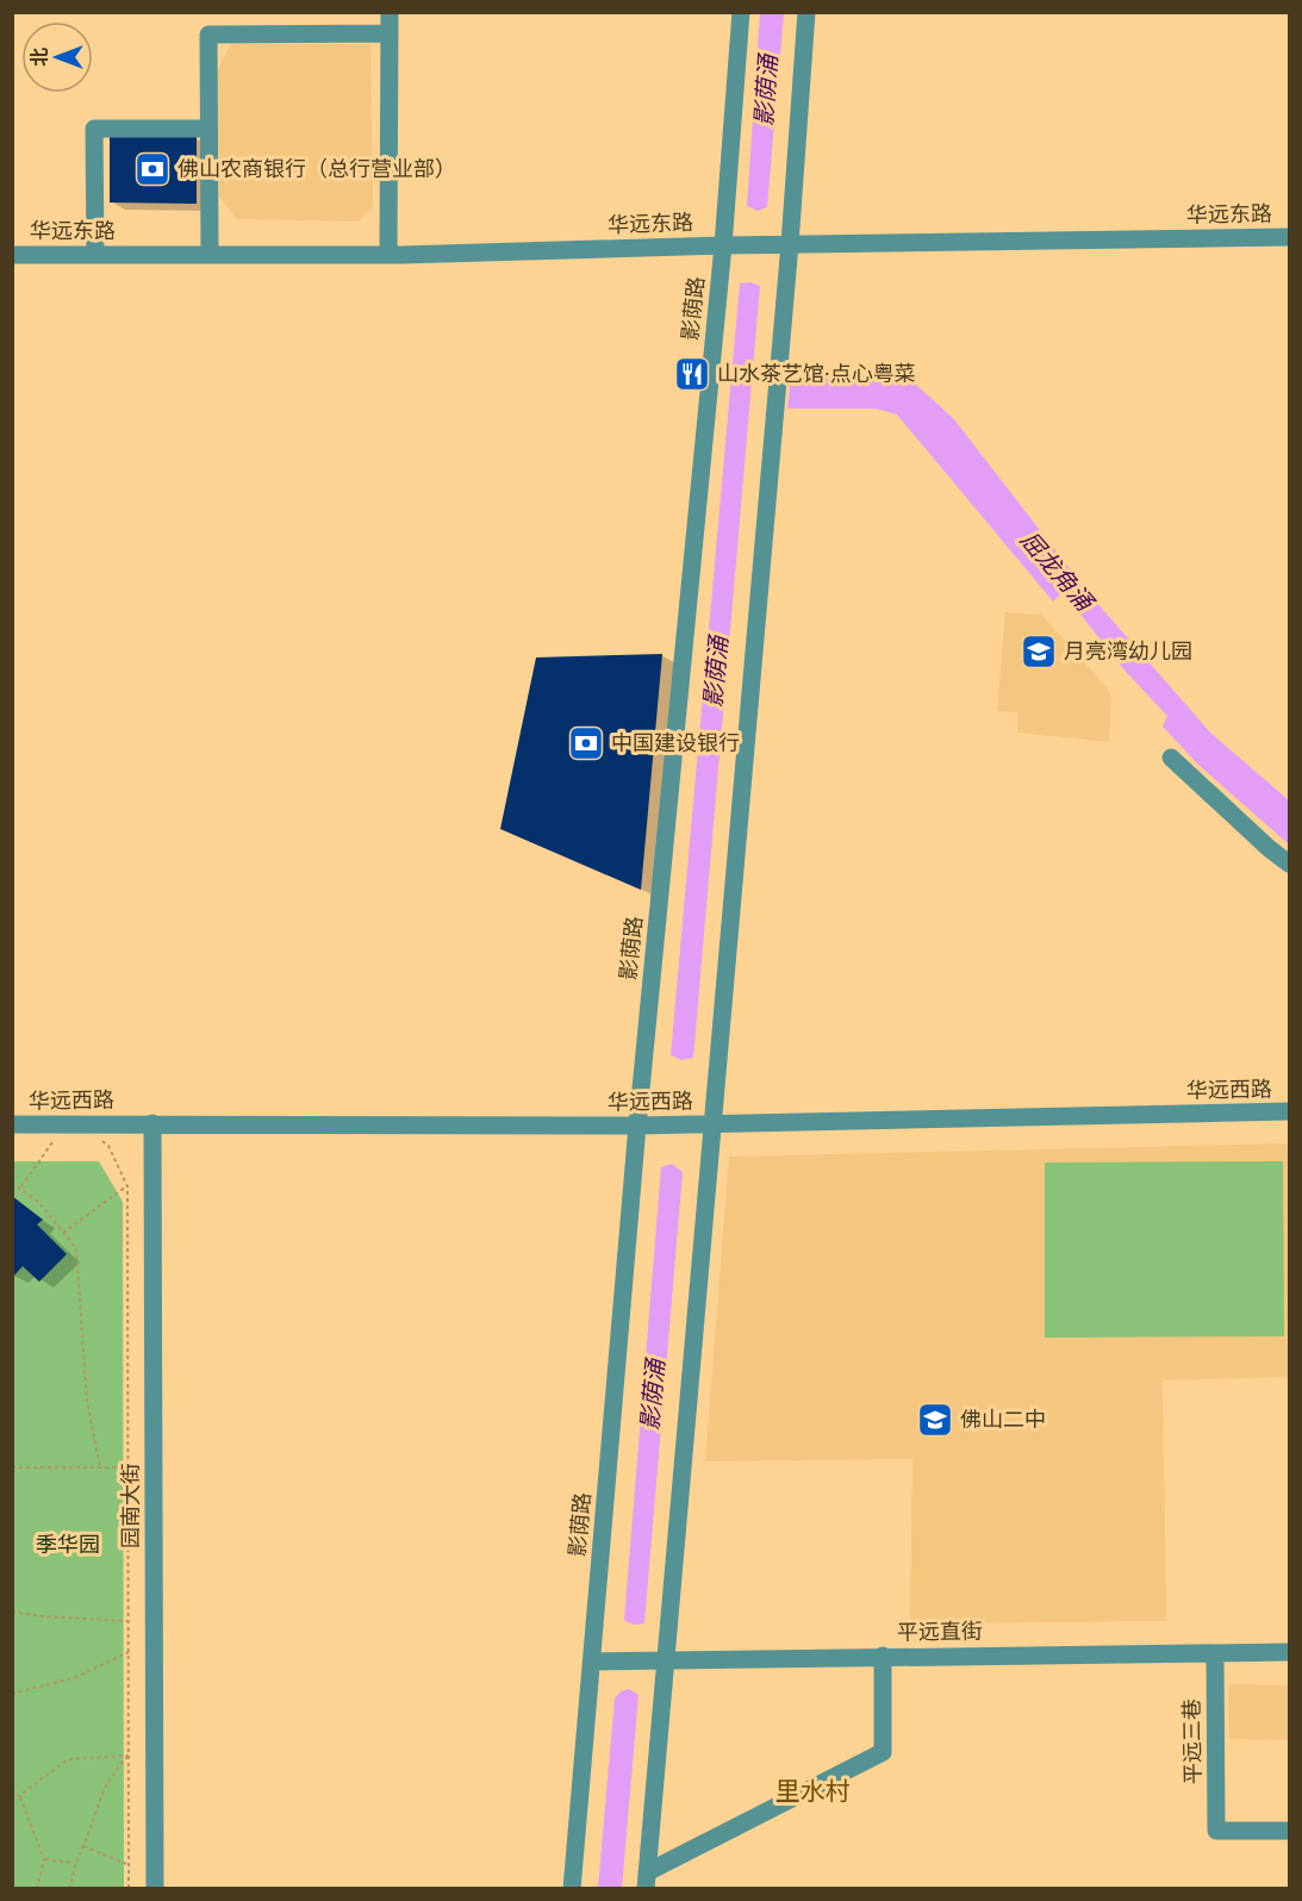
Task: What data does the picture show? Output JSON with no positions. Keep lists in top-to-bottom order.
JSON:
{
  "streets": {
    "street": [
      "华远东路",
      "影荫路",
      "华远西路",
      "园南大街",
      "平远直街",
      "平远三巷"
    ]
  },
  "crossings": [
    ["华远东路", "影荫路"],
    ["影荫路", "华远西路"],
    ["影荫路", "平远直街"],
    ["华远西路", "园南大街"],
    ["平远直街", "平远三巷"]
  ],
  "districts": ["里水村"],
  "water": ["影荫涌", "屈龙角涌"],
  "parks": ["季华园"],
  "places": {
    "bank": ["佛山农商银行（总行营业部）", "中国建设银行"],
    "restaurant": ["山水茶艺馆·点心粤菜"],
    "school or university": ["月亮湾幼儿园", "佛山二中"]
  },
  "north": "left"
}
